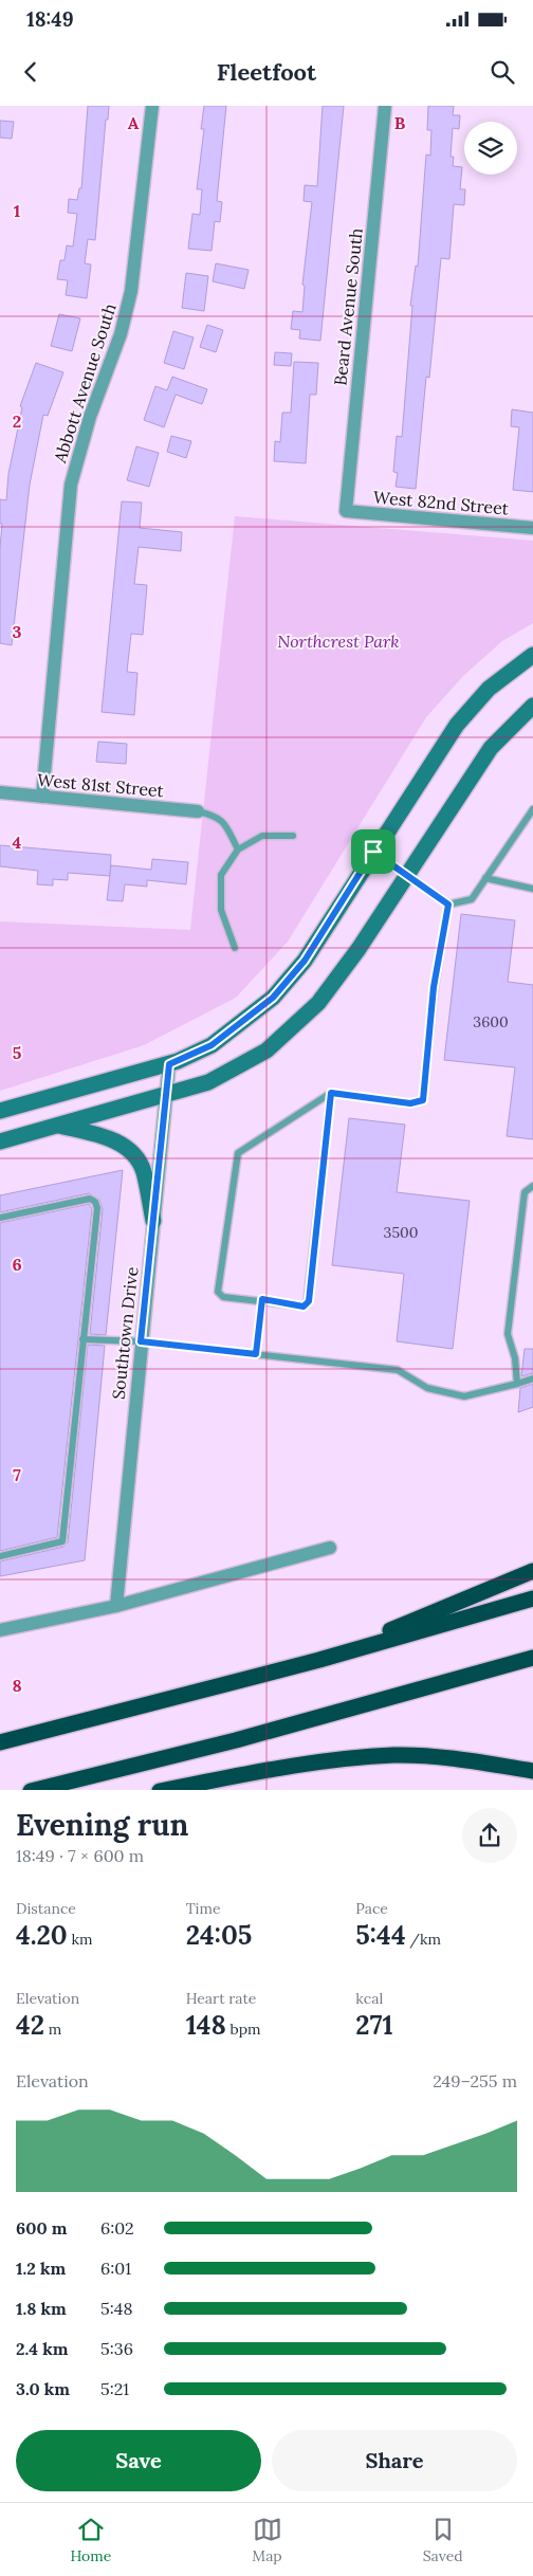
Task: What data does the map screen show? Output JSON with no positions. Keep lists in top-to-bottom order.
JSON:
{
  "streets": {
    "street": [
      "Beard Avenue South",
      "Abbott Avenue South",
      "West 82nd Street",
      "West 81st Street",
      "Southtown Drive"
    ]
  },
  "crossings": [
    ["Beard Avenue South", "West 82nd Street"],
    ["Abbott Avenue South", "West 81st Street"]
  ],
  "parks": ["Northcrest Park"],
  "house_numbers": ["3600", "3500"],
  "page": {
    "status": "18:49",
    "header": "Fleetfoot",
    "heading": ["Evening run", "18:49 · 7 × 600 m"],
    "stats": [
      ["Distance", "4.20 km"],
      ["Time", "24:05"],
      ["Pace", "5:44 /km"],
      ["Elevation", "42 m"],
      ["Heart rate", "148 bpm"],
      ["kcal", "271"]
    ],
    "chart": ["Elevation", "249–255 m"],
    "list": [
      {
        "name": "600 m",
        "note": "6:02"
      },
      {
        "name": "1.2 km",
        "note": "6:01"
      },
      {
        "name": "1.8 km",
        "note": "5:48"
      },
      {
        "name": "2.4 km",
        "note": "5:36"
      },
      {
        "name": "3.0 km",
        "note": "5:21"
      }
    ],
    "buttons": ["Save", "Share"],
    "tabs": ["Home", "Map", "Saved"]
  },
  "grid": {
    "columns": ["A", "B"],
    "rows": [
      "1",
      "2",
      "3",
      "4",
      "5",
      "6",
      "7",
      "8"
    ]
  }
}
